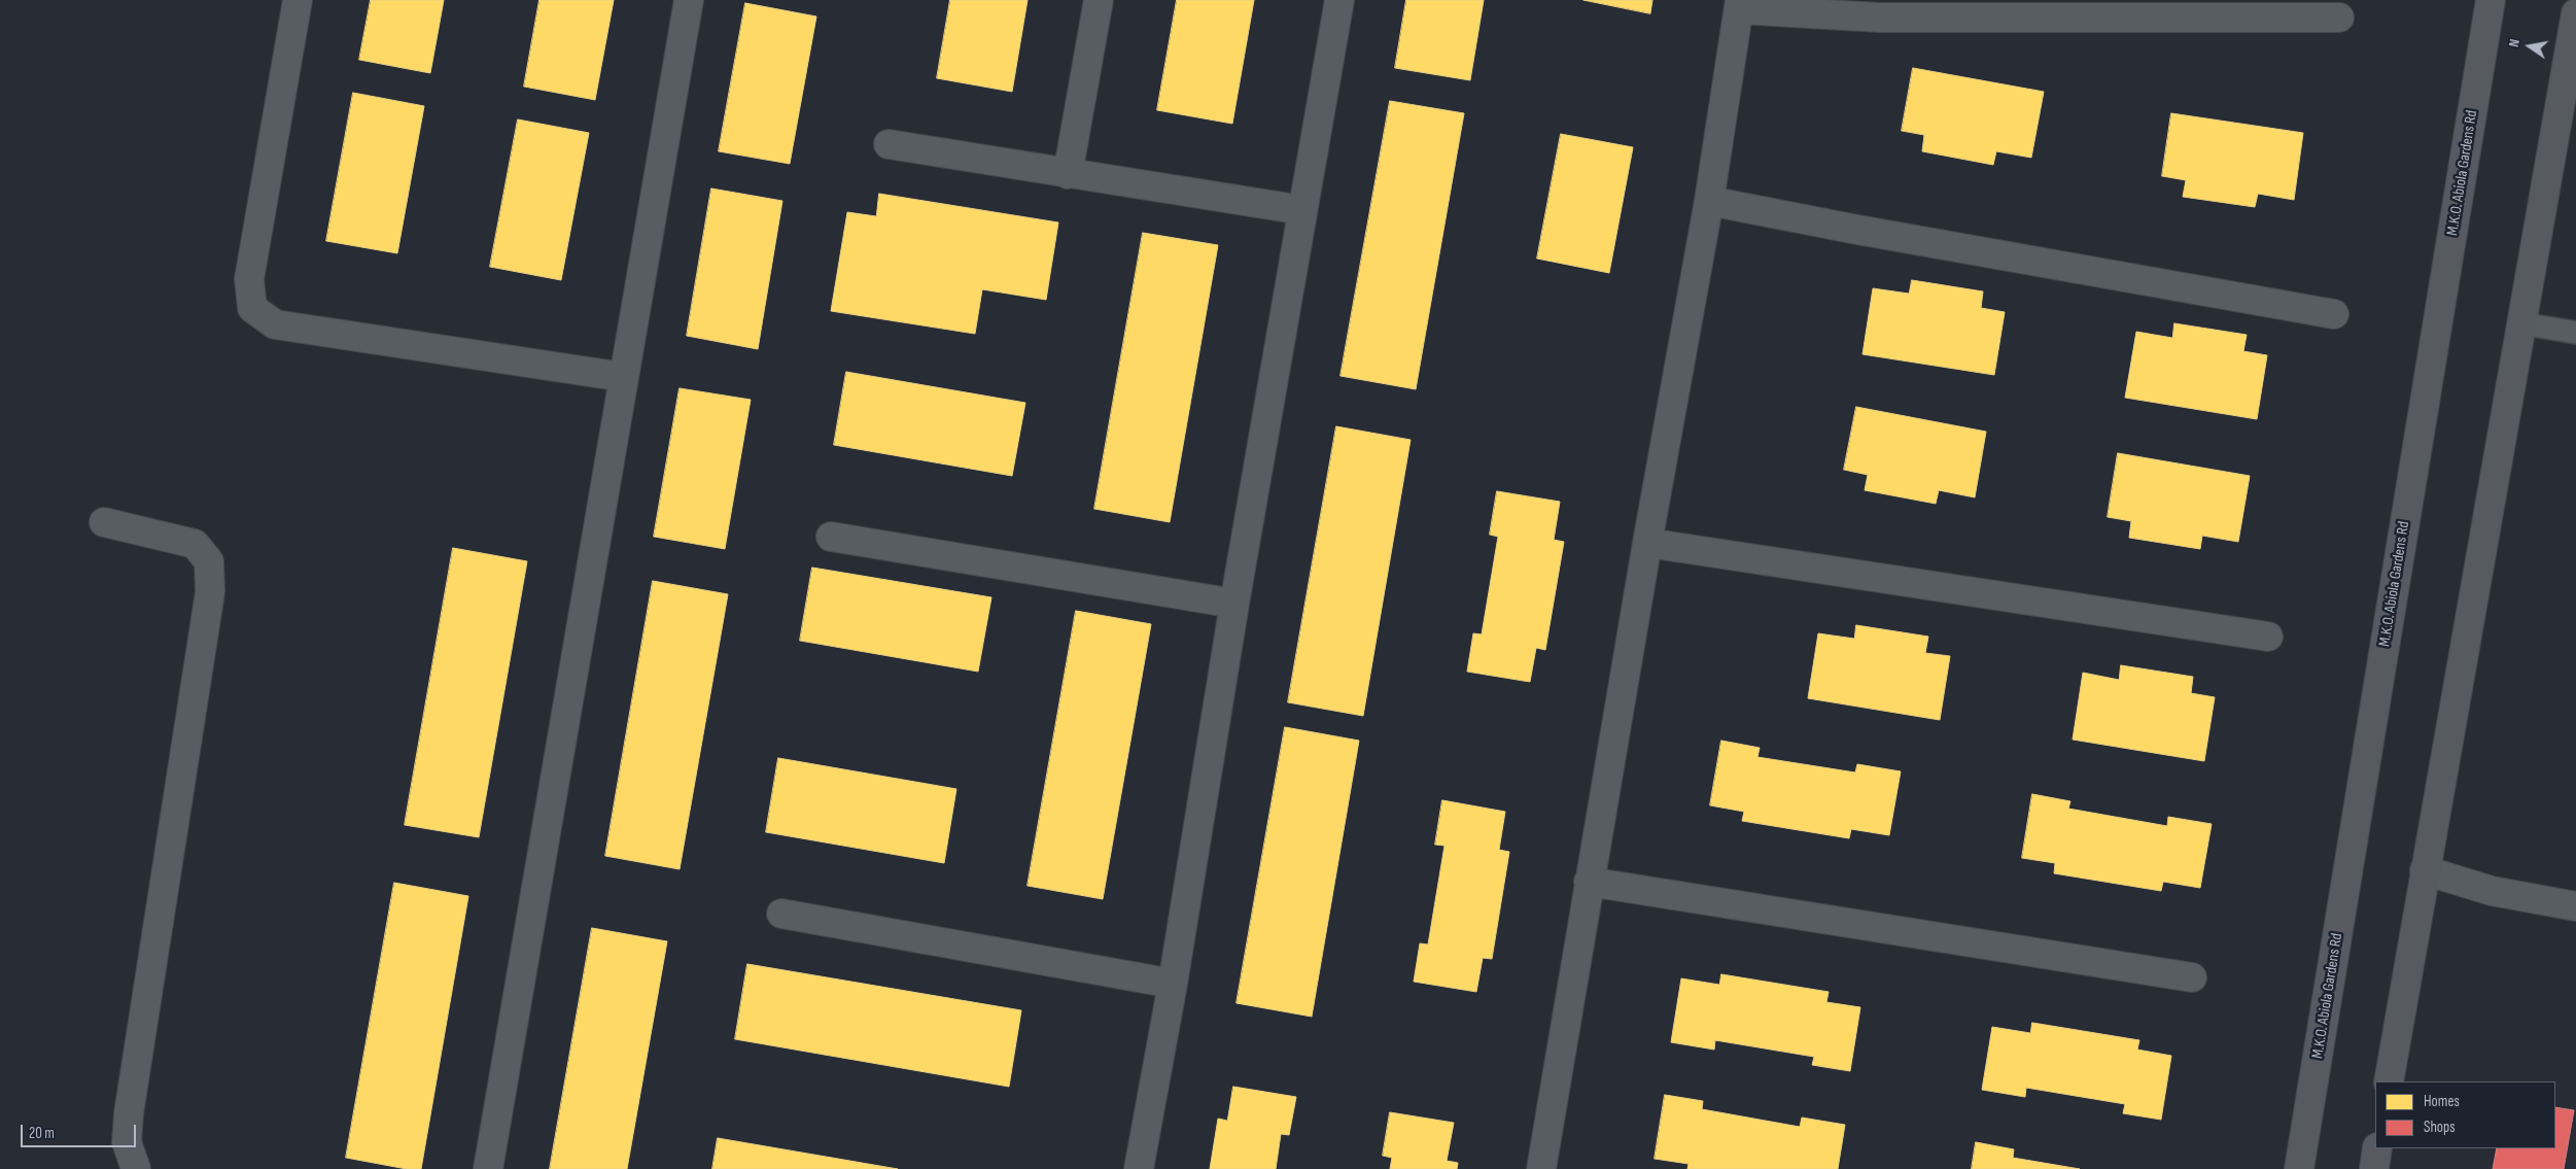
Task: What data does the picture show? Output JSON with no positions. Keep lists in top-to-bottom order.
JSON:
{
  "streets": {
    "street": ["M.K.O. Abiola Gardens Rd"]
  },
  "legend": ["Homes", "Shops"],
  "scale_bar": "20 m",
  "north": "left"
}
